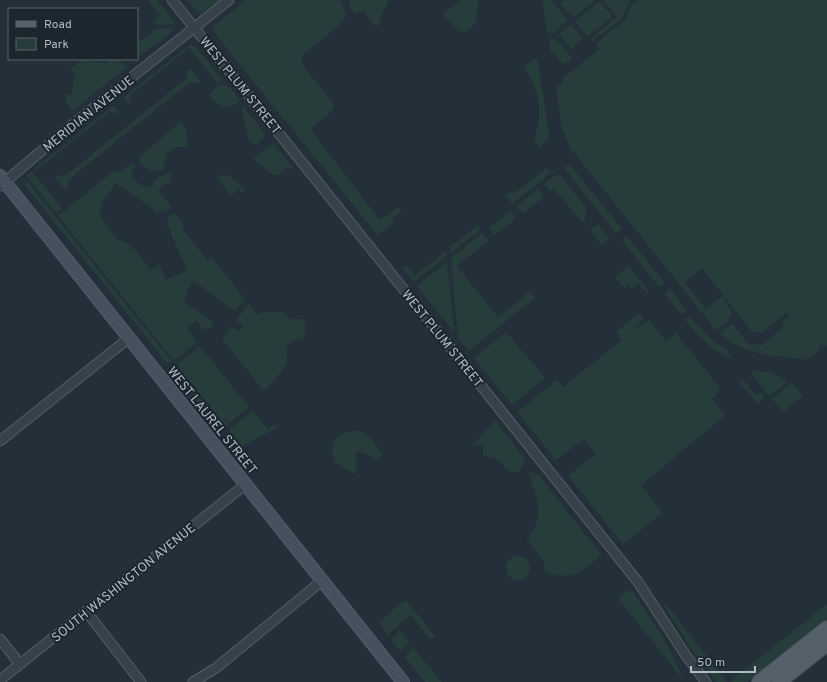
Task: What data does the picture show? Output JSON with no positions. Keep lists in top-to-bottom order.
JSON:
{
  "streets": {
    "main road": ["WEST LAUREL STREET"],
    "street": ["WEST PLUM STREET", "MERIDIAN AVENUE", "SOUTH WASHINGTON AVENUE"]
  },
  "crossings": [
    ["WEST PLUM STREET", "MERIDIAN AVENUE"],
    ["MERIDIAN AVENUE", "WEST LAUREL STREET"],
    ["WEST LAUREL STREET", "SOUTH WASHINGTON AVENUE"]
  ],
  "legend": ["Road", "Park"],
  "scale_bar": "50 m"
}
